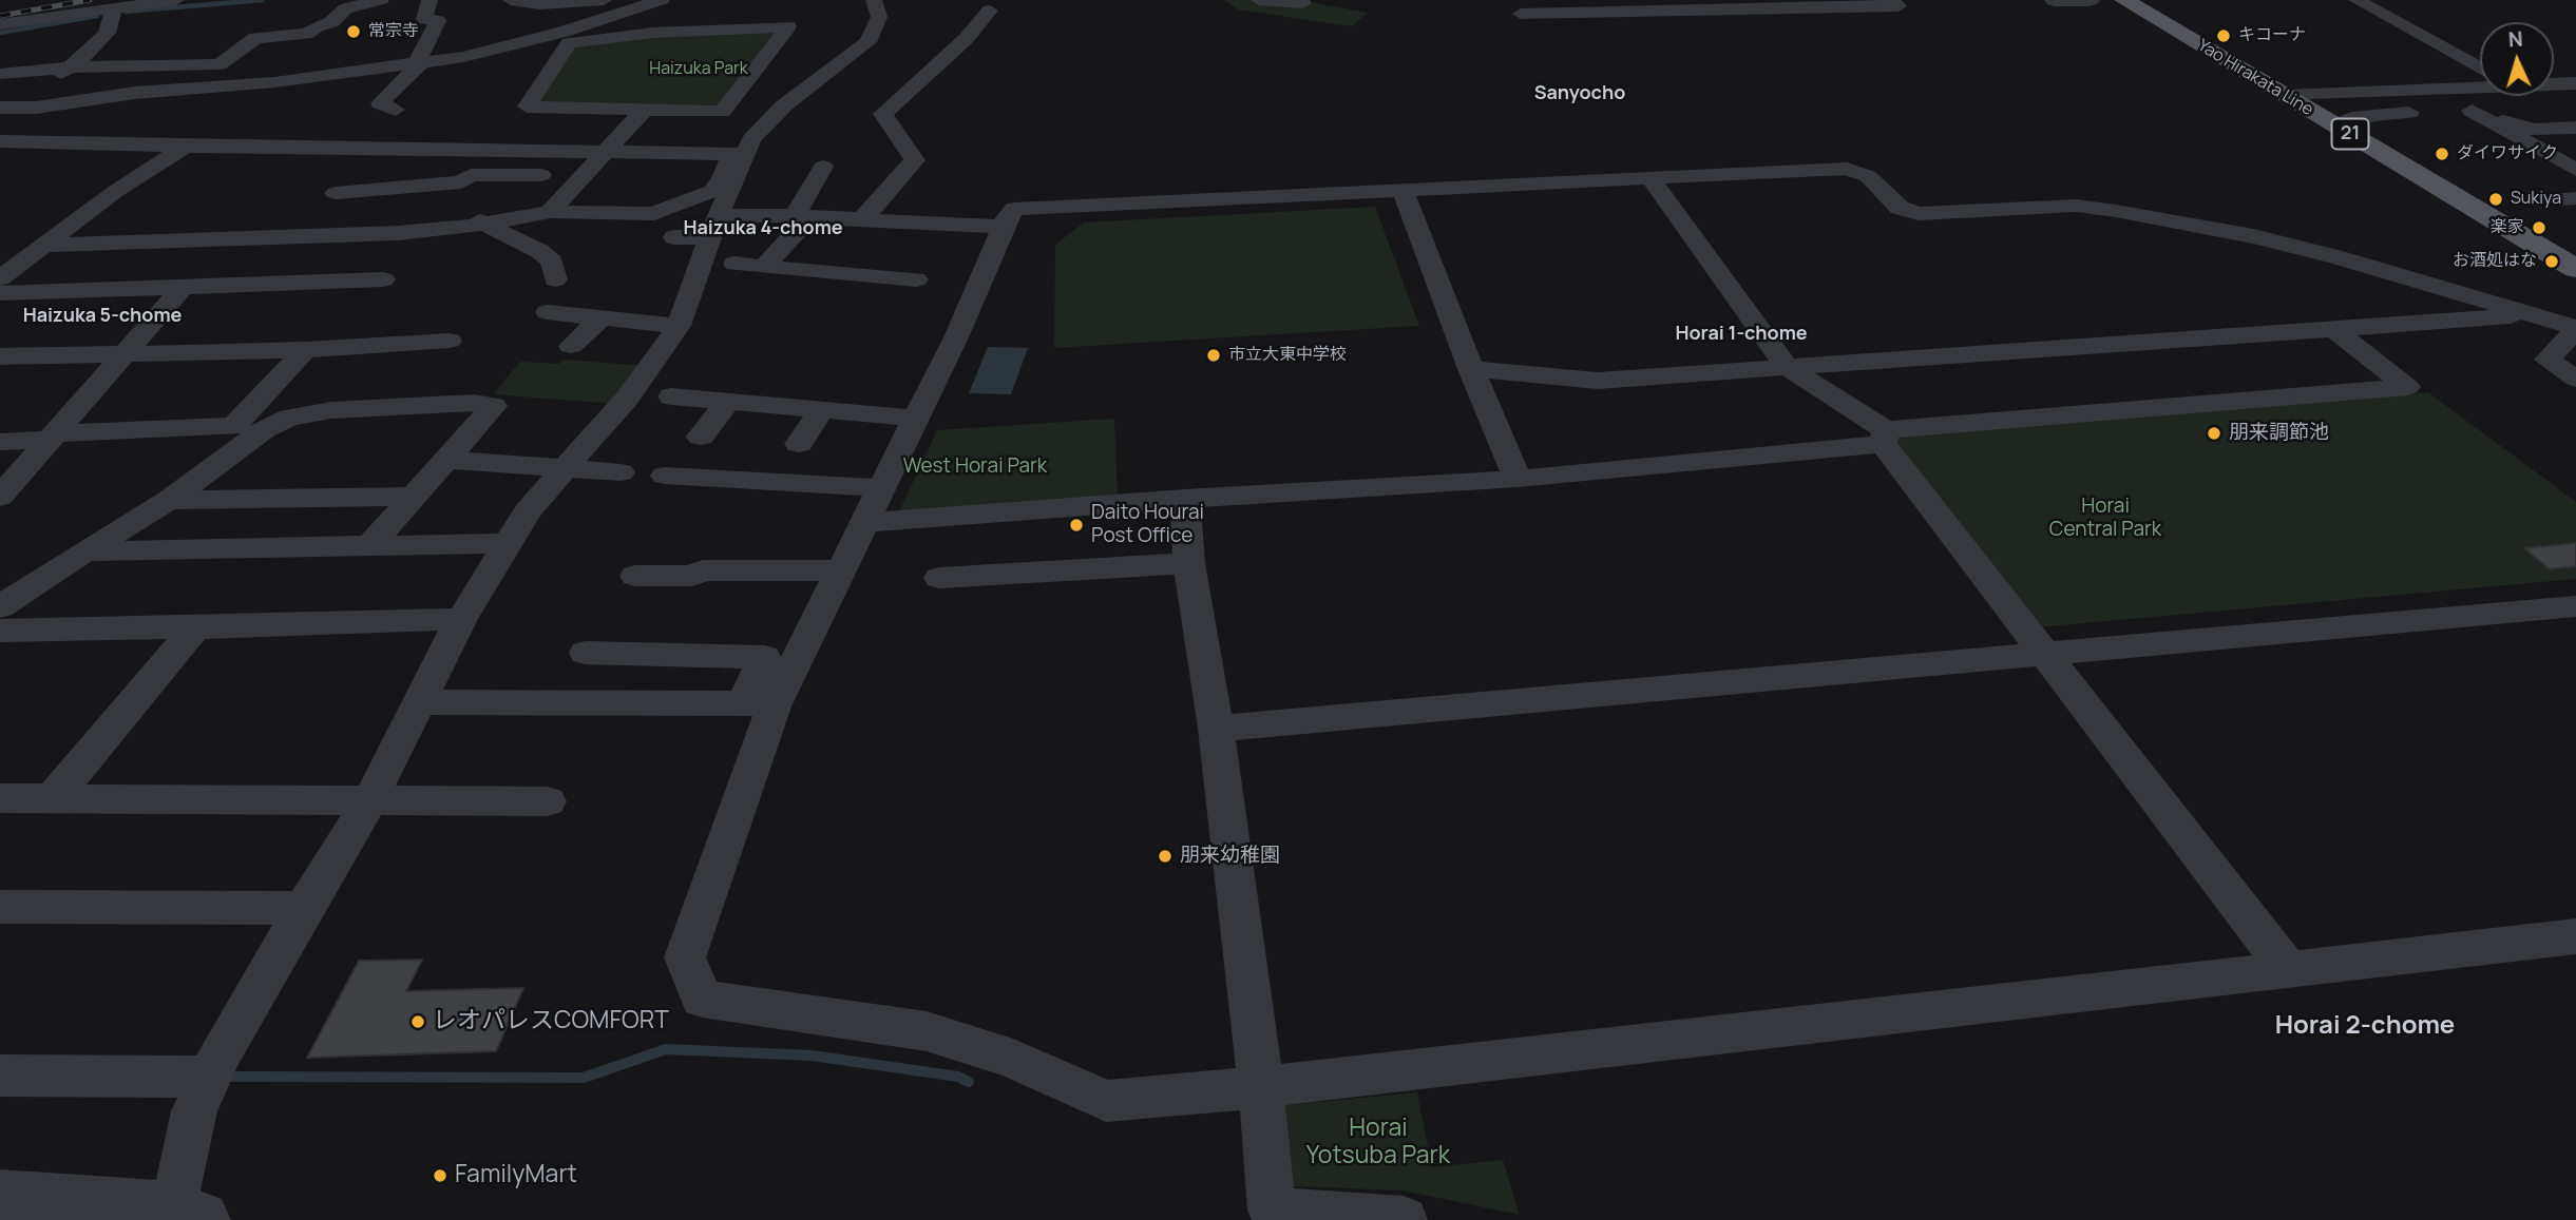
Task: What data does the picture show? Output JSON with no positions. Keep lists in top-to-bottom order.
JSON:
{
  "streets": {
    "main road": ["Yao Hirakata Line", "21"]
  },
  "districts": [
    "Sanyocho",
    "Haizuka 4-chome",
    "Haizuka 5-chome",
    "Horai 1-chome",
    "Horai 2-chome"
  ],
  "parks": [
    "Haizuka Park",
    "West Horai Park",
    "Horai Central Park",
    "Horai Yotsuba Park"
  ],
  "places": [
    "常宗寺",
    "キコーナ",
    "ダイワサイク",
    "Sukiya",
    "楽家",
    "お酒処はな",
    "市立大東中学校",
    "朋来調節池",
    "Daito Hourai Post Office",
    "朋来幼稚園",
    "レオパレスCOMFORT",
    "FamilyMart"
  ],
  "north": "top"
}
